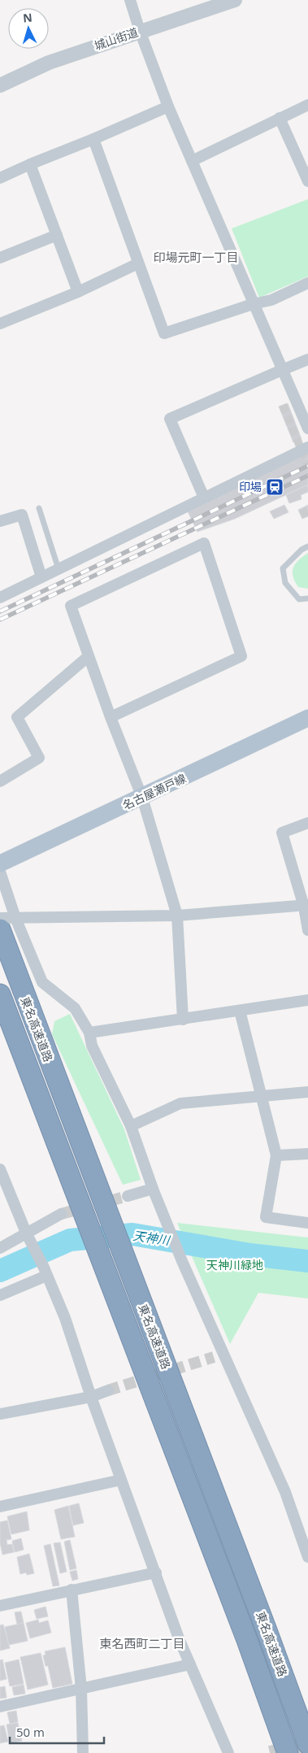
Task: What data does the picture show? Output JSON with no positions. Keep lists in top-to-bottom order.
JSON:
{
  "streets": {
    "highway": ["東名高速道路"],
    "main road": ["名古屋瀬戸線"],
    "street": ["城山街道"]
  },
  "districts": ["印場元町一丁目", "東名西町二丁目"],
  "water": ["天神川"],
  "parks": ["天神川緑地"],
  "places": {
    "station": ["印場"]
  },
  "scale_bar": "50 m",
  "north": "top"
}
